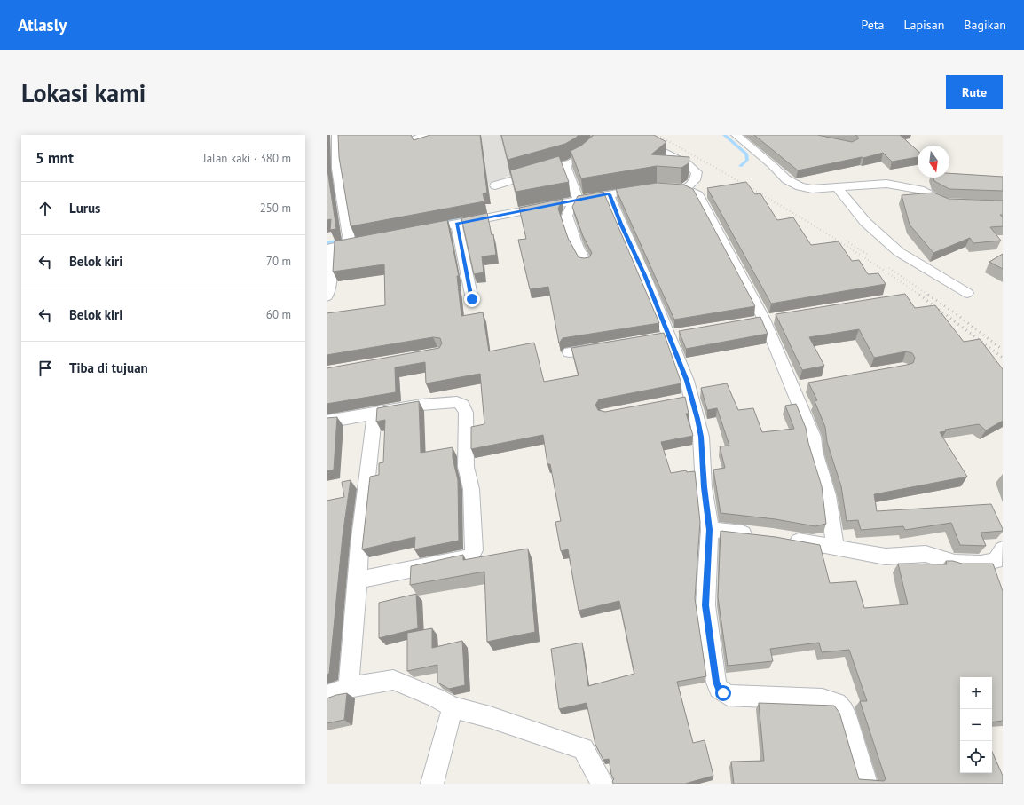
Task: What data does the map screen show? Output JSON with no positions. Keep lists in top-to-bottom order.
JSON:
{
  "north": "bottom",
  "page": {
    "header": "Atlasly",
    "nav": ["Peta", "Lapisan", "Bagikan"],
    "buttons": "Rute",
    "title": "Lokasi kami",
    "heading": ["5 mnt", "Jalan kaki · 380 m"],
    "list": [
      ["Lurus", "250 m"],
      ["Belok kiri", "70 m"],
      ["Belok kiri", "60 m"],
      "Tiba di tujuan"
    ],
    "map_buttons": ["+", "−"]
  }
}
